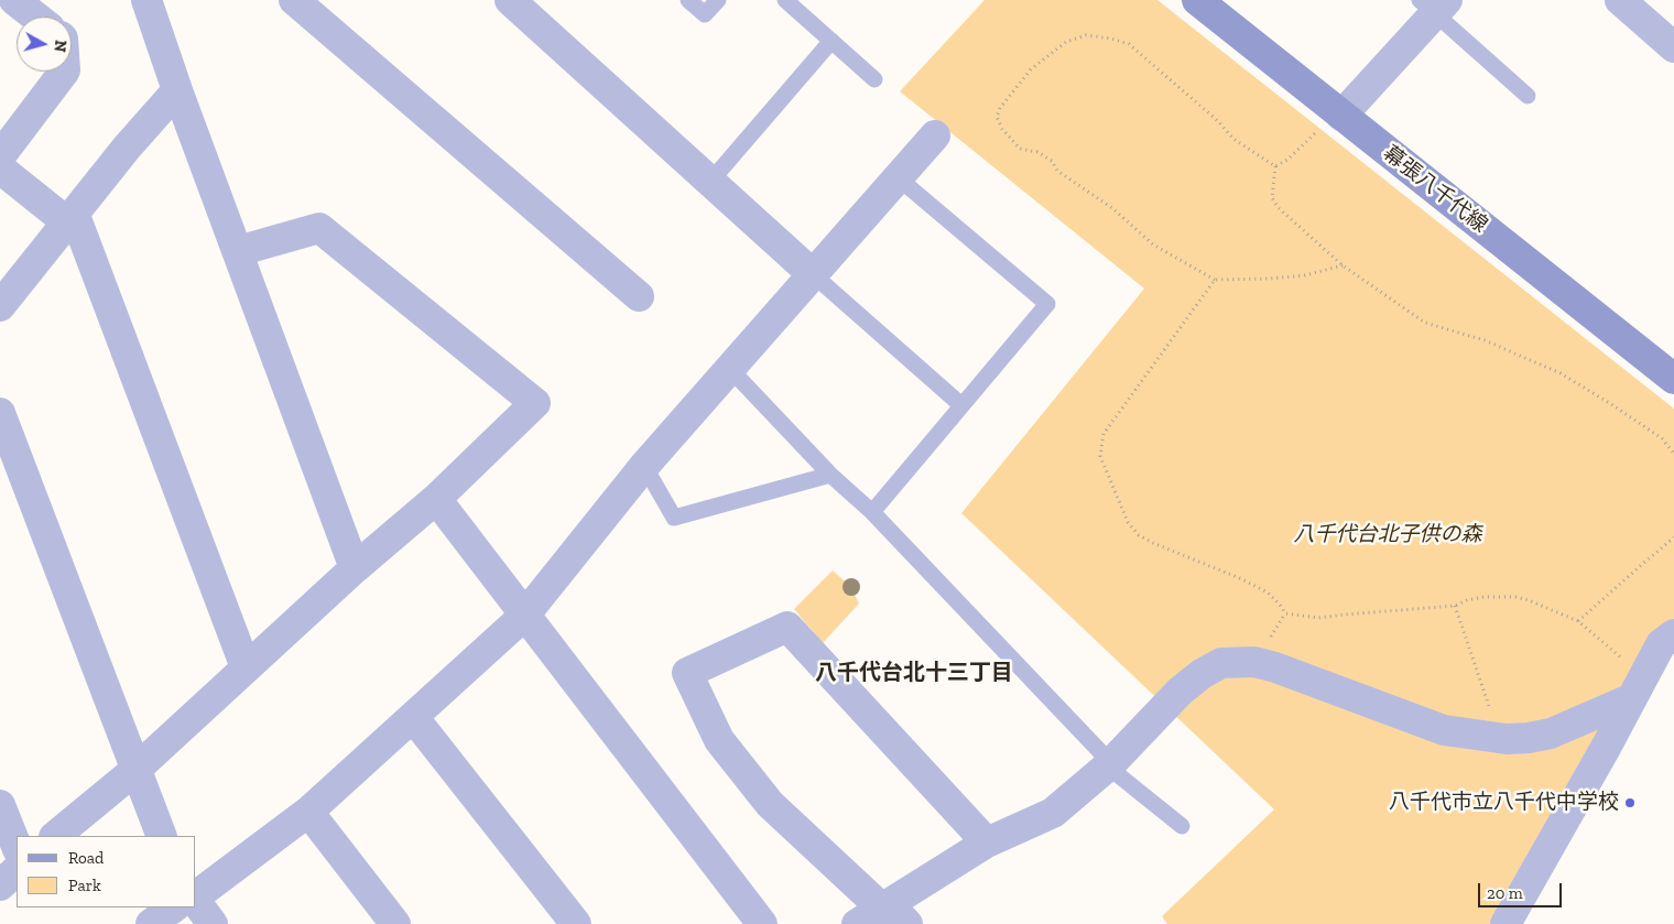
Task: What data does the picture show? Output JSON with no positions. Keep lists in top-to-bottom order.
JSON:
{
  "streets": {
    "main road": ["幕張八千代線"]
  },
  "districts": ["八千代台北十三丁目"],
  "parks": ["八千代台北子供の森"],
  "places": ["八千代市立八千代中学校"],
  "legend": ["Road", "Park"],
  "scale_bar": "20 m",
  "north": "right"
}
